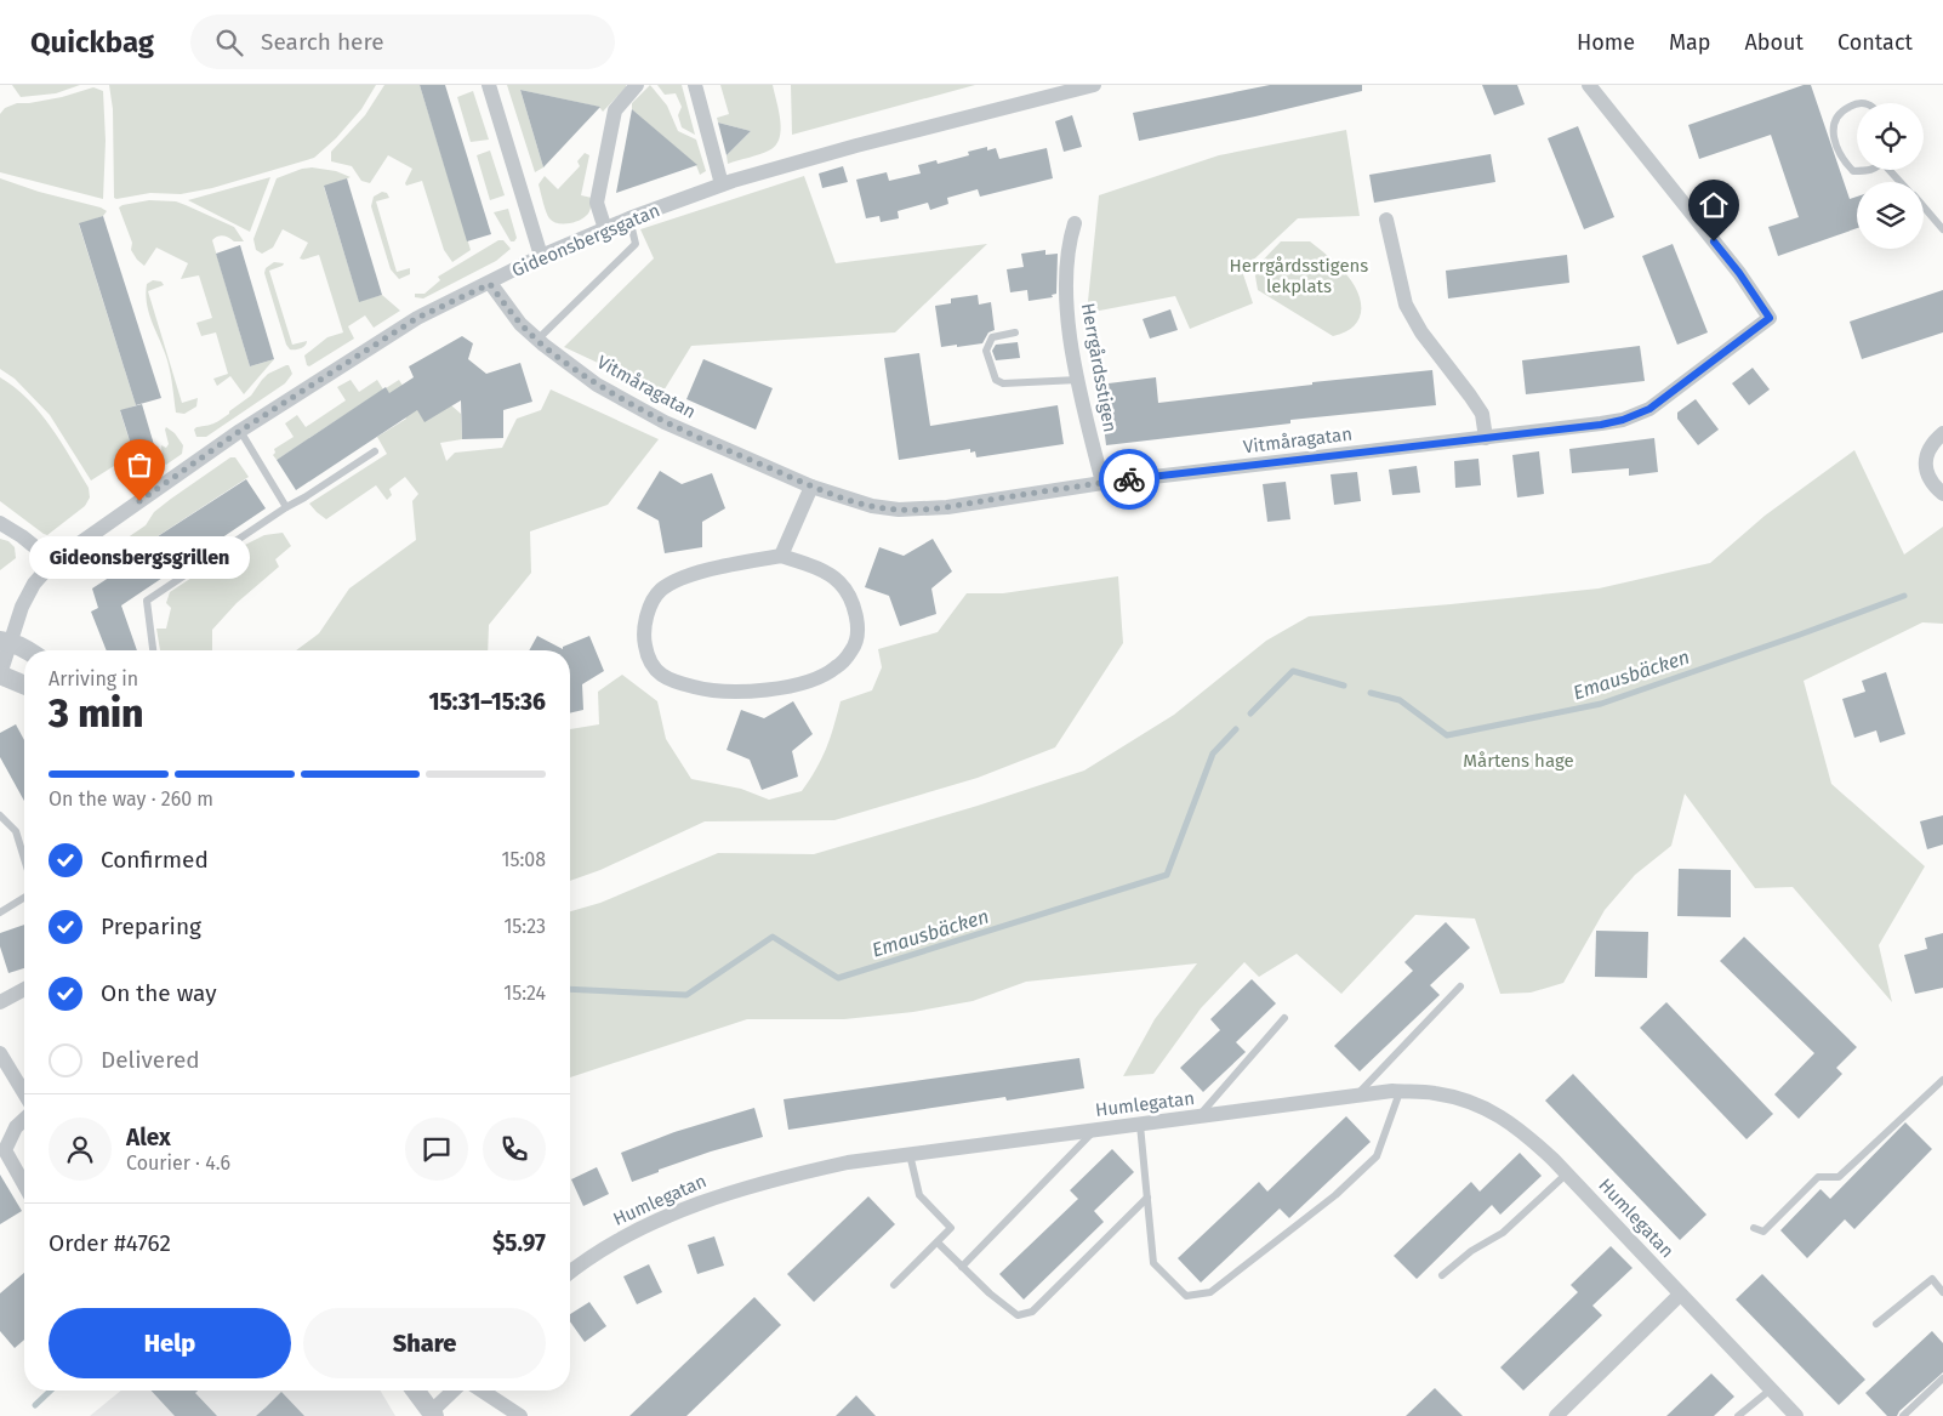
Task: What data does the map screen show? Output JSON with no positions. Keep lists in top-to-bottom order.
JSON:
{
  "streets": {
    "street": [
      "Gideonsbergsgatan",
      "Herrgårdsstigen",
      "Vitmåragatan",
      "Humlegatan"
    ]
  },
  "crossings": [
    ["Gideonsbergsgatan", "Vitmåragatan"],
    ["Herrgårdsstigen", "Vitmåragatan"]
  ],
  "water": ["Emausbäcken"],
  "parks": ["Herrgårdsstigens lekplats", "Mårtens hage"],
  "places": ["Gideonsbergsgrillen"],
  "page": {
    "header": "Quickbag",
    "search": "Search here",
    "nav": [
      "Home",
      "Map",
      "About",
      "Contact"
    ],
    "bubble": "Gideonsbergsgrillen",
    "heading": ["3 min", "Arriving in", "15:31–15:36"],
    "panel": [
      "Alex",
      "Courier · 4.6",
      "Order #4762",
      "$5.97"
    ],
    "bar": "On the way · 260 m",
    "list": [
      ["Confirmed", "15:08"],
      ["Preparing", "15:23"],
      ["On the way", "15:24"],
      "Delivered"
    ],
    "buttons": ["Help", "Share"]
  }
}
